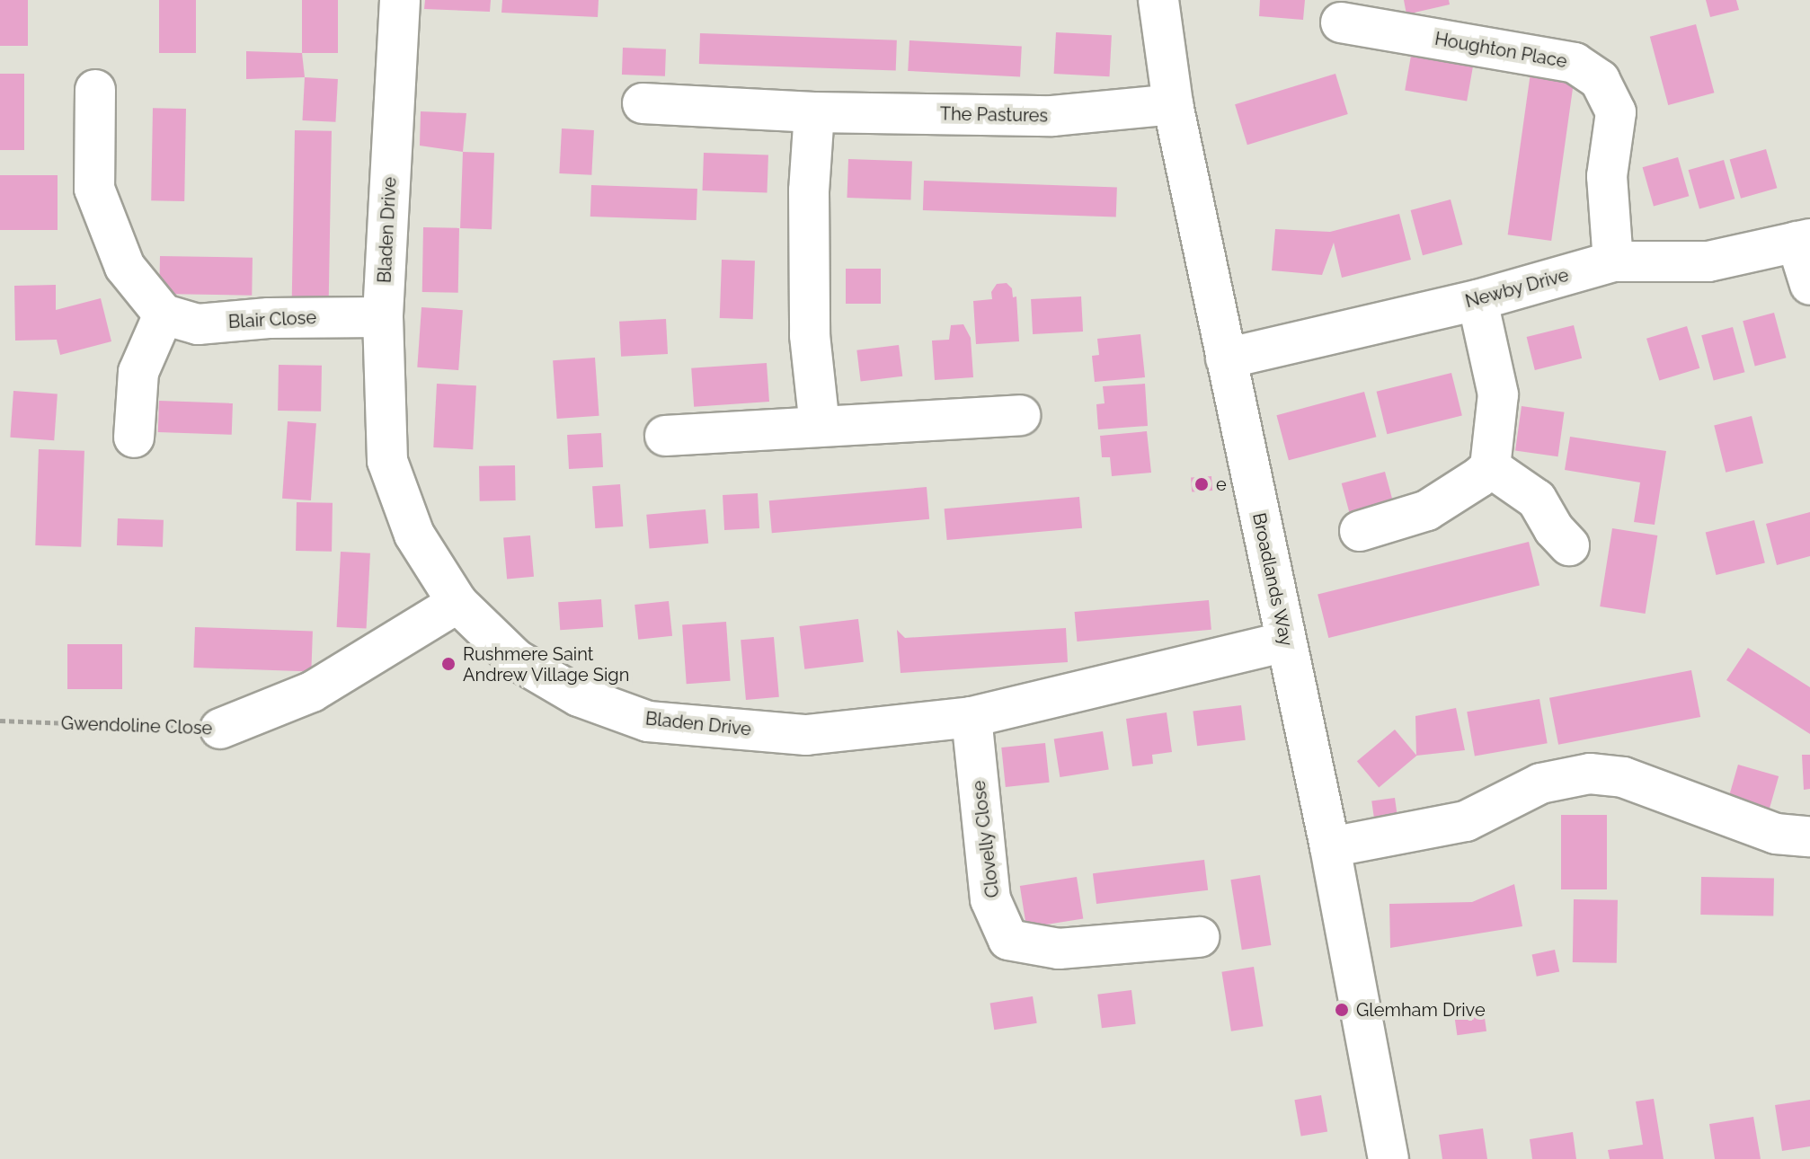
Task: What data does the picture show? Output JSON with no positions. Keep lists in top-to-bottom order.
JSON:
{
  "streets": {
    "street": [
      "Houghton Place",
      "The Pastures",
      "Bladen Drive",
      "Newby Drive",
      "Blair Close",
      "Broadlands Way",
      "Gwendoline Close",
      "Clovelly Close"
    ]
  },
  "crossings": [
    ["Houghton Place", "Newby Drive"],
    ["The Pastures", "Broadlands Way"],
    ["Bladen Drive", "Blair Close"],
    ["Bladen Drive", "Broadlands Way"],
    ["Bladen Drive", "Gwendoline Close"],
    ["Bladen Drive", "Clovelly Close"],
    ["Newby Drive", "Broadlands Way"]
  ],
  "places": ["e", "Rushmere Saint Andrew Village Sign", "Glemham Drive"]
}
